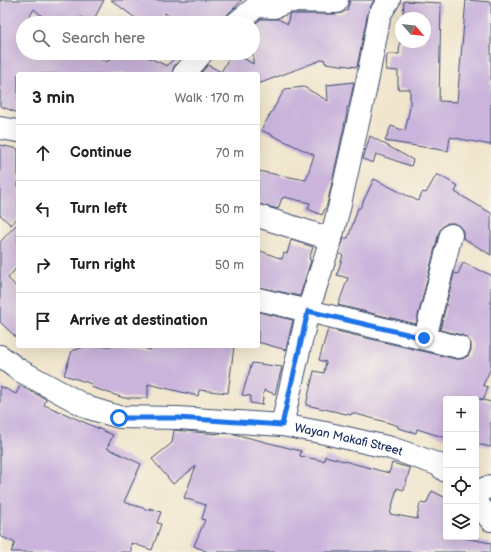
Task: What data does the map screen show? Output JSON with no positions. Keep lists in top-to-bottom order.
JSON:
{
  "streets": {
    "street": ["Wayan Makafi Street"]
  },
  "north": "bottom right",
  "page": {
    "search": "Search here",
    "heading": ["3 min", "Walk · 170 m"],
    "list": [
      ["Continue", "70 m"],
      ["Turn left", "50 m"],
      ["Turn right", "50 m"],
      "Arrive at destination"
    ],
    "map_buttons": ["+", "−"]
  }
}
